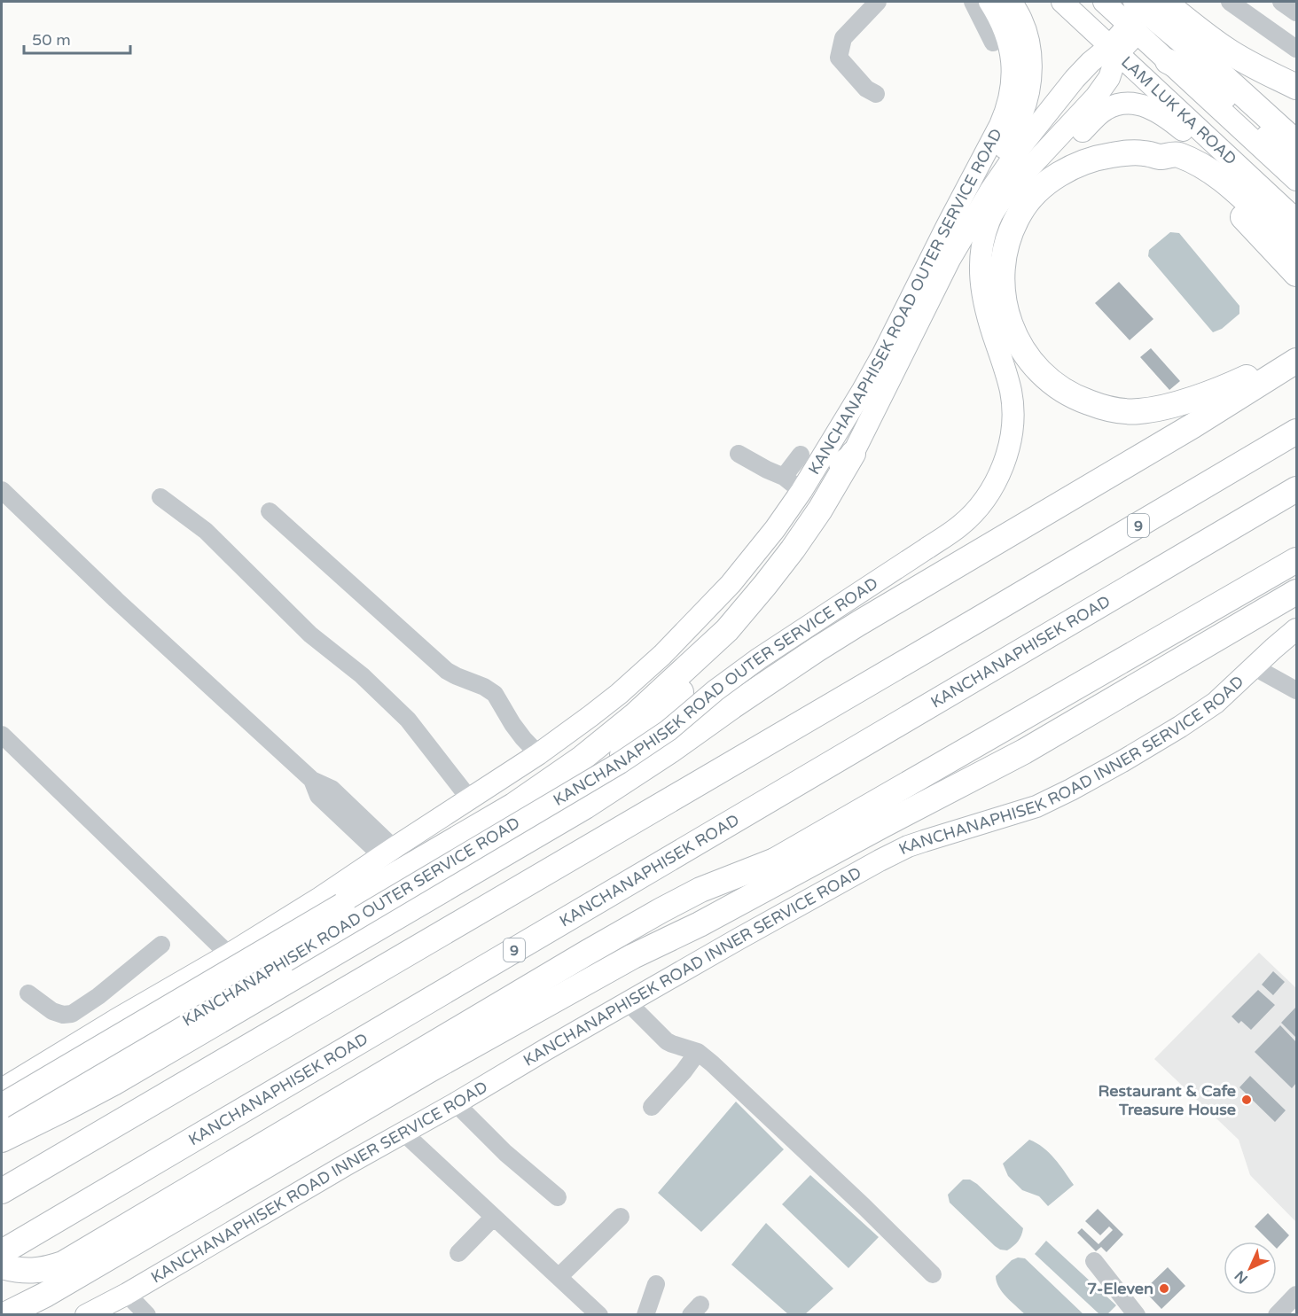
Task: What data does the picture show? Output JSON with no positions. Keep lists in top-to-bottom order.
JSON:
{
  "streets": {
    "highway": ["9", "KANCHANAPHISEK ROAD"],
    "main road": ["LAM LUK KA ROAD", "KANCHANAPHISEK ROAD OUTER SERVICE ROAD", "KANCHANAPHISEK ROAD INNER SERVICE ROAD"]
  },
  "crossings": [
    ["LAM LUK KA ROAD", "KANCHANAPHISEK ROAD OUTER SERVICE ROAD"]
  ],
  "places": ["Restaurant & Cafe Treasure House", "7-Eleven"],
  "scale_bar": "50 m",
  "north": "bottom left"
}
